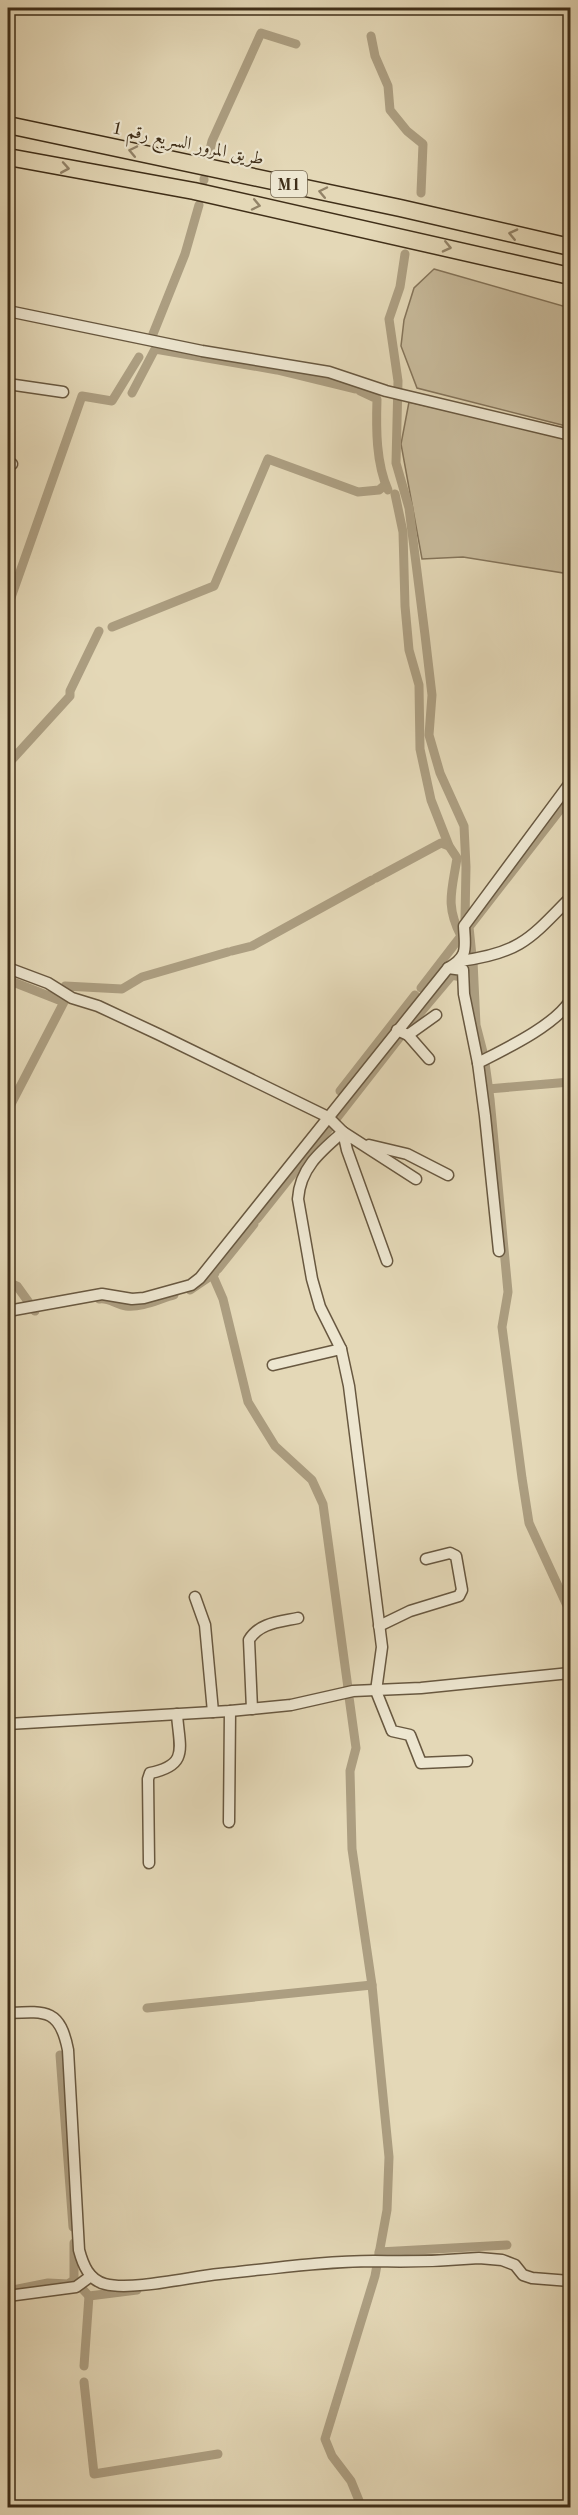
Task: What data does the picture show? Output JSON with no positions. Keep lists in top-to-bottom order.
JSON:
{
  "streets": {
    "highway": ["طريق المرور السريع رقم 1", "M1"]
  }
}
